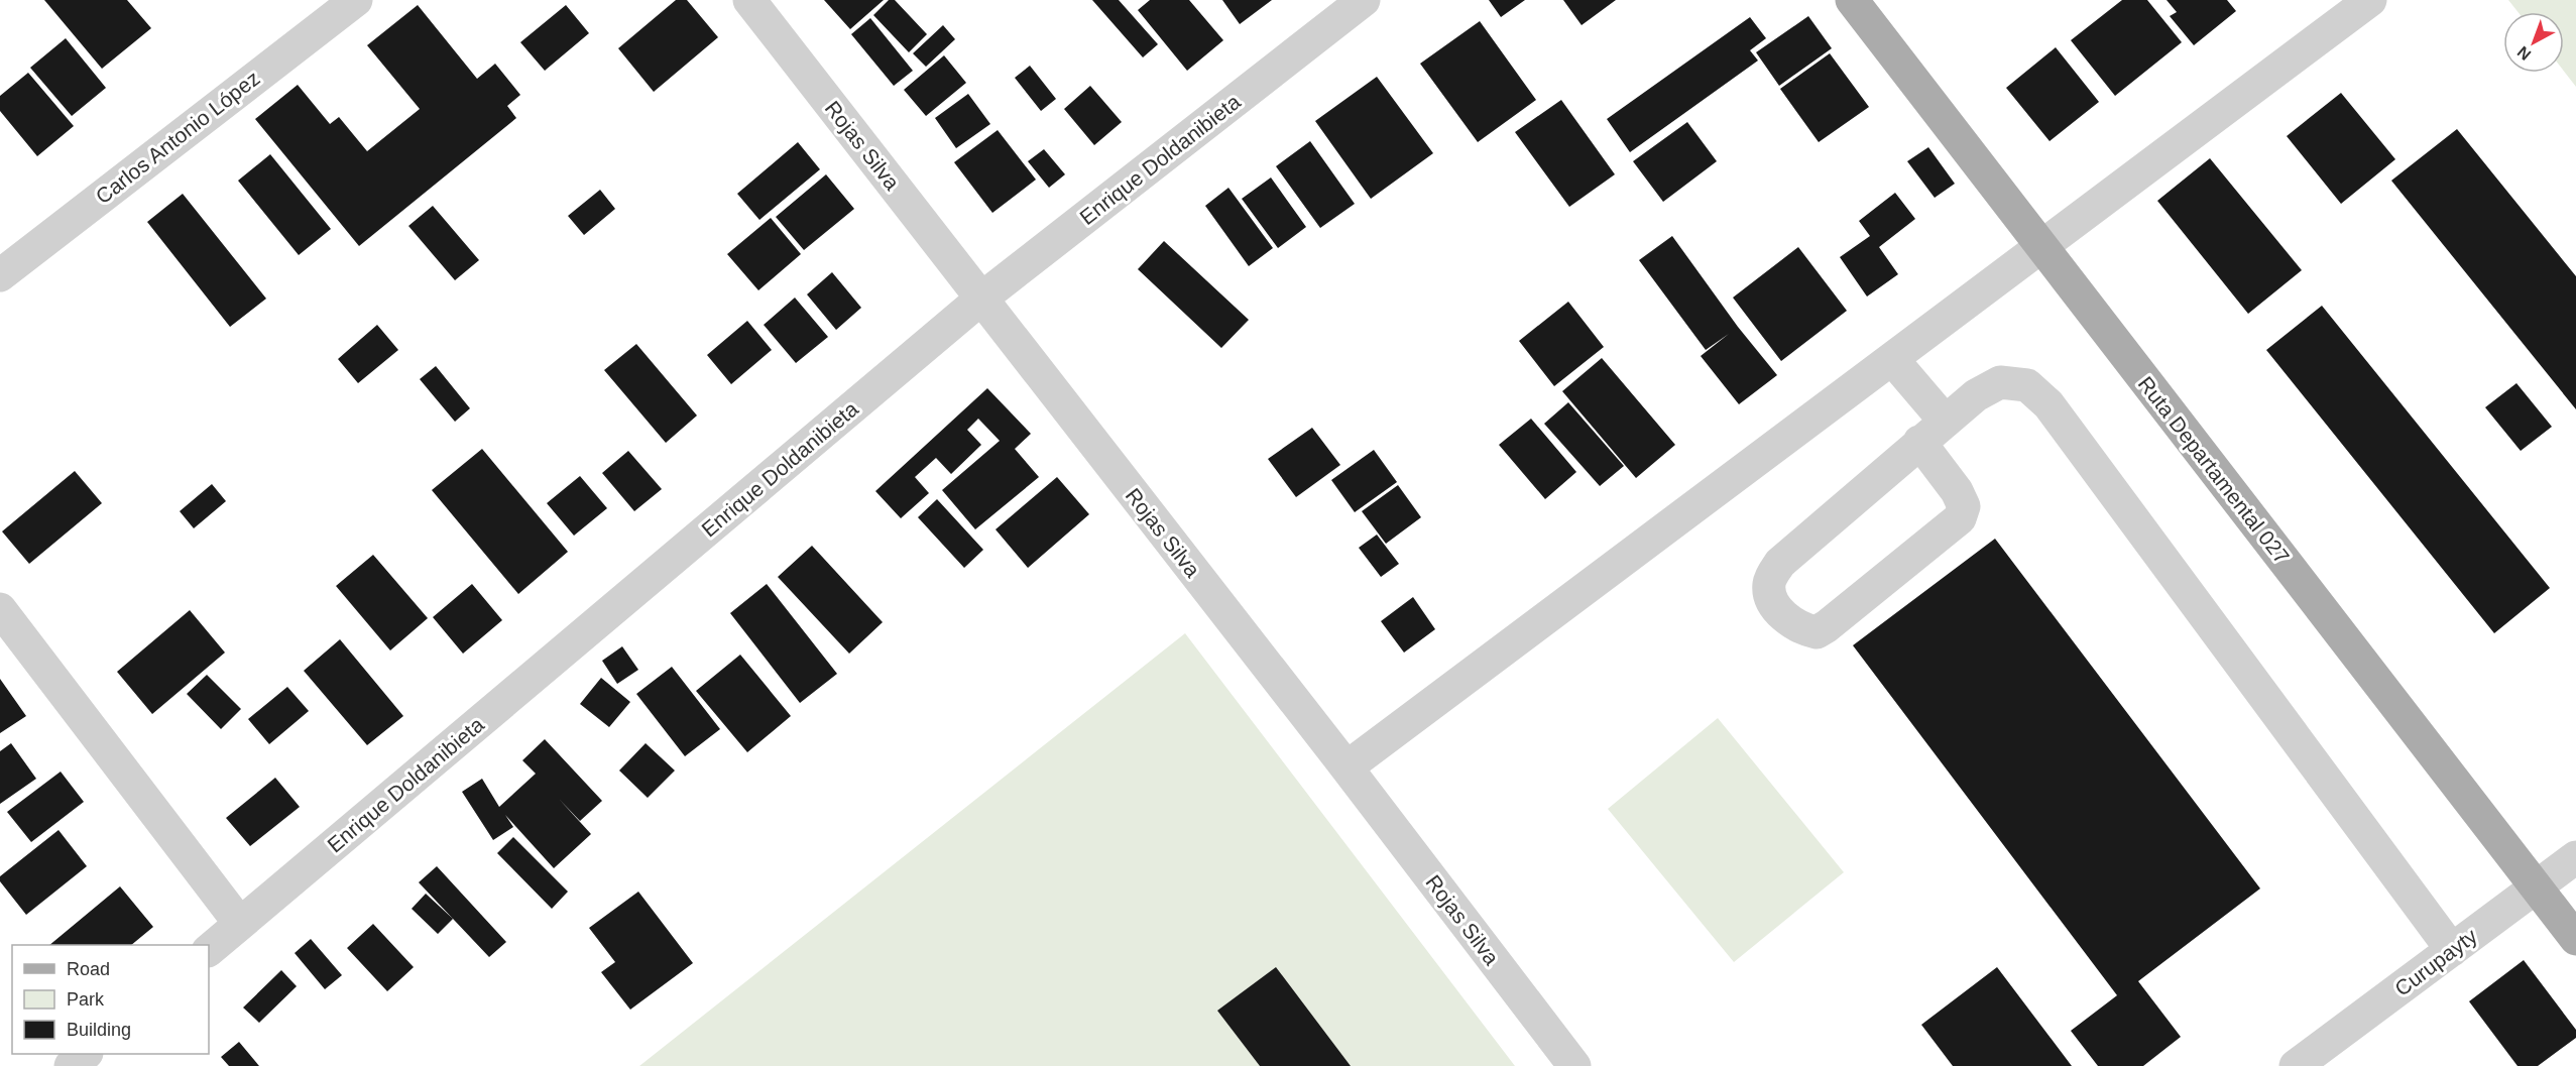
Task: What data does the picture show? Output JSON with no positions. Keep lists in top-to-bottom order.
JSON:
{
  "streets": {
    "main road": ["Ruta Departamental 027"],
    "street": [
      "Carlos Antonio López",
      "Rojas Silva",
      "Enrique Doldanibieta",
      "Curupayty"
    ]
  },
  "crossings": [
    ["Rojas Silva", "Enrique Doldanibieta"],
    ["Ruta Departamental 027", "Curupayty"]
  ],
  "legend": ["Road", "Park", "Building"],
  "north": "bottom left"
}
